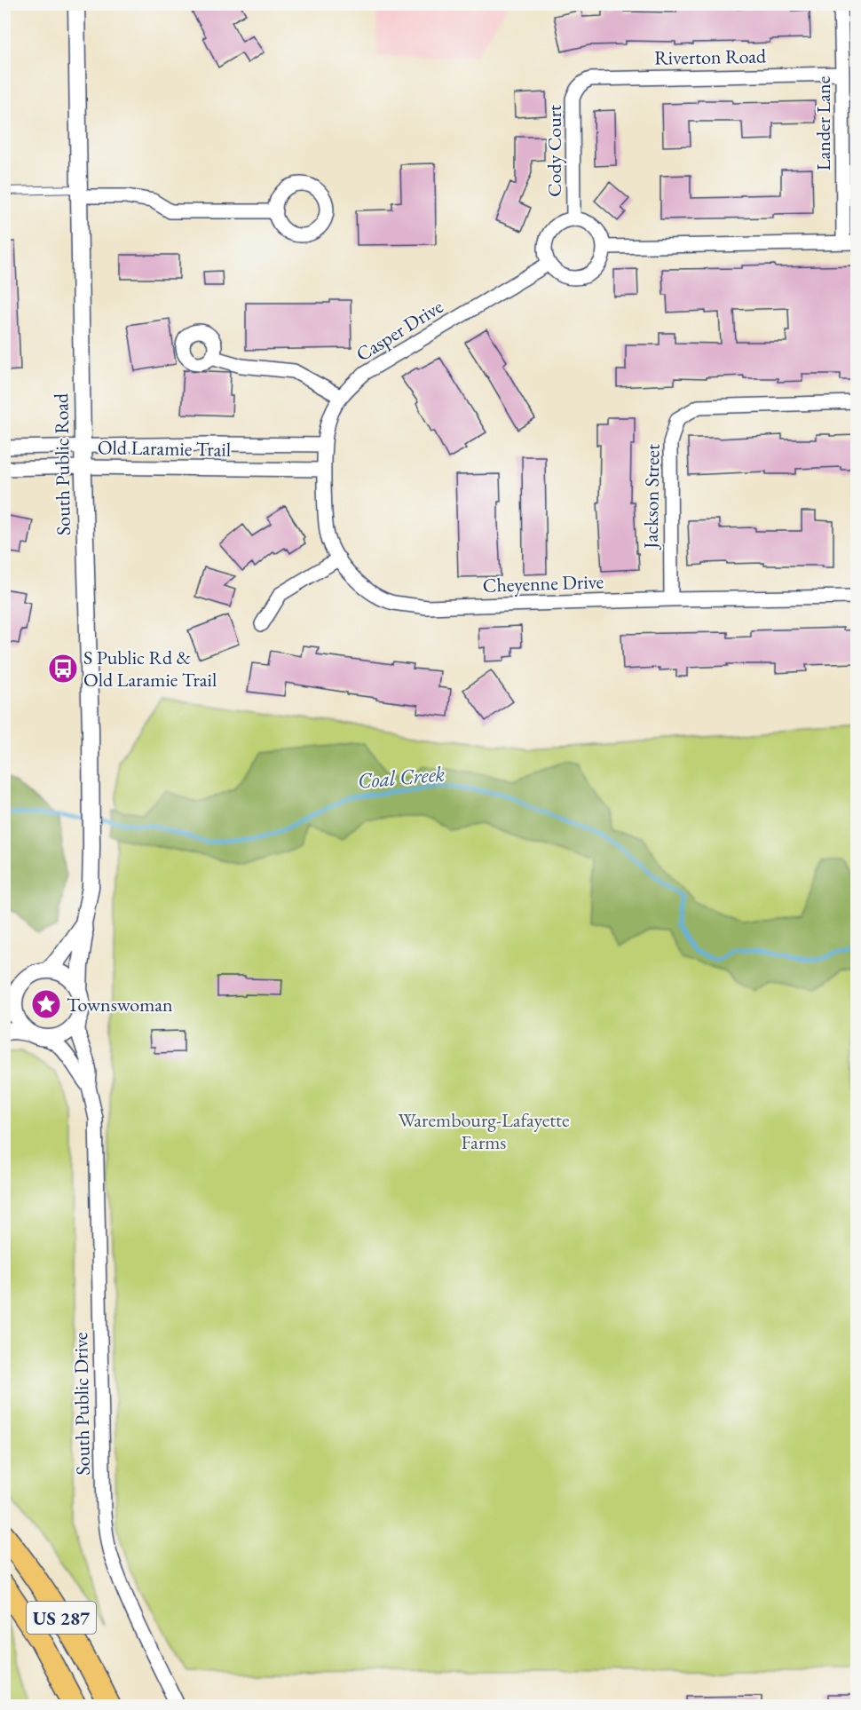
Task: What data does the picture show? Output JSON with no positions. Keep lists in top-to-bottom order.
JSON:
{
  "streets": {
    "main road": ["US 287"],
    "street": [
      "Riverton Road",
      "Lander Lane",
      "Cody Court",
      "Casper Drive",
      "Old Laramie Trail",
      "South Public Road",
      "Jackson Street",
      "Cheyenne Drive",
      "South Public Drive"
    ]
  },
  "crossings": [
    ["Riverton Road", "Lander Lane"],
    ["Riverton Road", "Cody Court"],
    ["Cody Court", "Casper Drive"],
    ["Casper Drive", "Old Laramie Trail"],
    ["Casper Drive", "Cheyenne Drive"],
    ["Old Laramie Trail", "South Public Road"],
    ["Old Laramie Trail", "Cheyenne Drive"],
    ["South Public Road", "South Public Drive"],
    ["Jackson Street", "Cheyenne Drive"]
  ],
  "water": ["Coal Creek"],
  "parks": ["Warembourg-Lafayette Farms"],
  "places": {
    "bus stop": ["S Public Rd & Old Laramie Trail"],
    "place": ["Townswoman"]
  }
}
